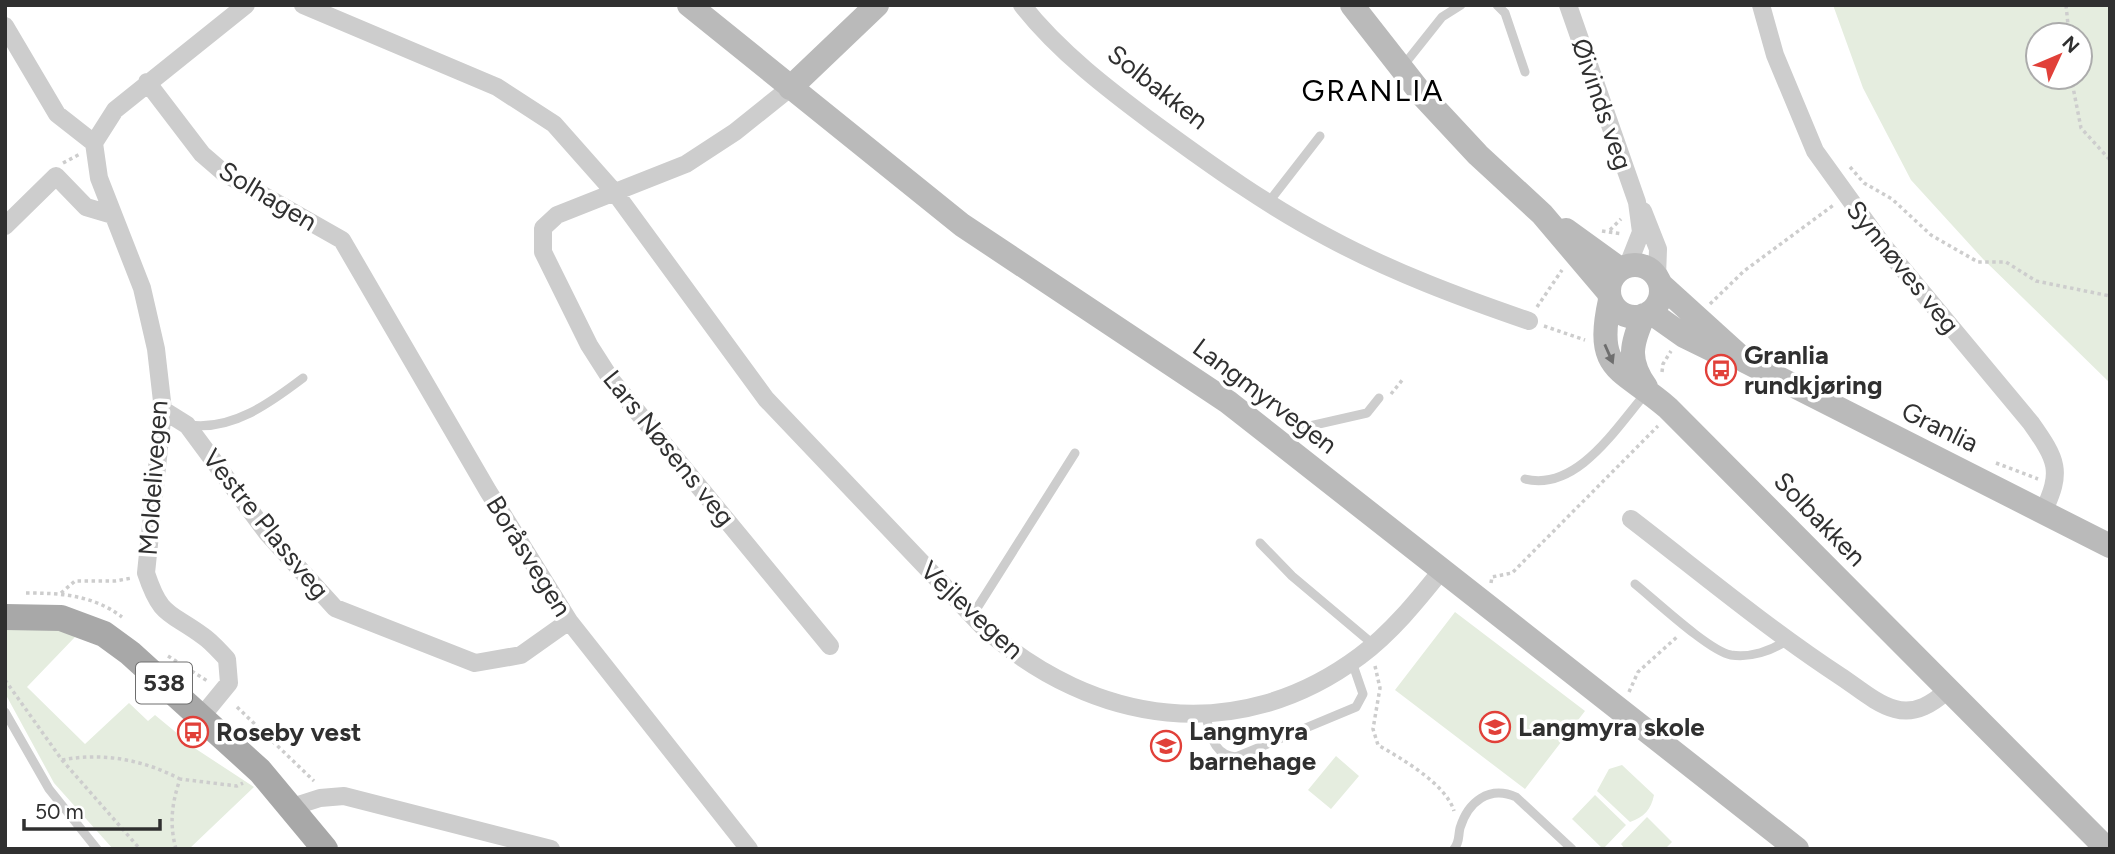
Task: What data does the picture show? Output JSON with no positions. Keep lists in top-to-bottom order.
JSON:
{
  "streets": {
    "main road": ["538"],
    "street": [
      "Solbakken",
      "Øivinds veg",
      "Solhagen",
      "Synnøves veg",
      "Langmyrvegen",
      "Granlia",
      "Lars Nøsens veg",
      "Moldelivegen",
      "Vestre Plassveg",
      "Boråsvegen",
      "Vejlevegen"
    ]
  },
  "crossings": [
    ["Solbakken", "Øivinds veg"],
    ["Solbakken", "Granlia"],
    ["Øivinds veg", "Granlia"],
    ["Solhagen", "Boråsvegen"],
    ["Langmyrvegen", "Lars Nøsens veg"],
    ["Langmyrvegen", "Vejlevegen"],
    ["Lars Nøsens veg", "Vejlevegen"],
    ["Moldelivegen", "Vestre Plassveg"],
    ["Moldelivegen", "538"],
    ["Vestre Plassveg", "Boråsvegen"]
  ],
  "districts": ["GRANLIA"],
  "places": {
    "bus stop": ["Granlia rundkjøring", "Roseby vest"],
    "school or university": ["Langmyra skole", "Langmyra barnehage"]
  },
  "scale_bar": "50 m",
  "north": "top right"
}
